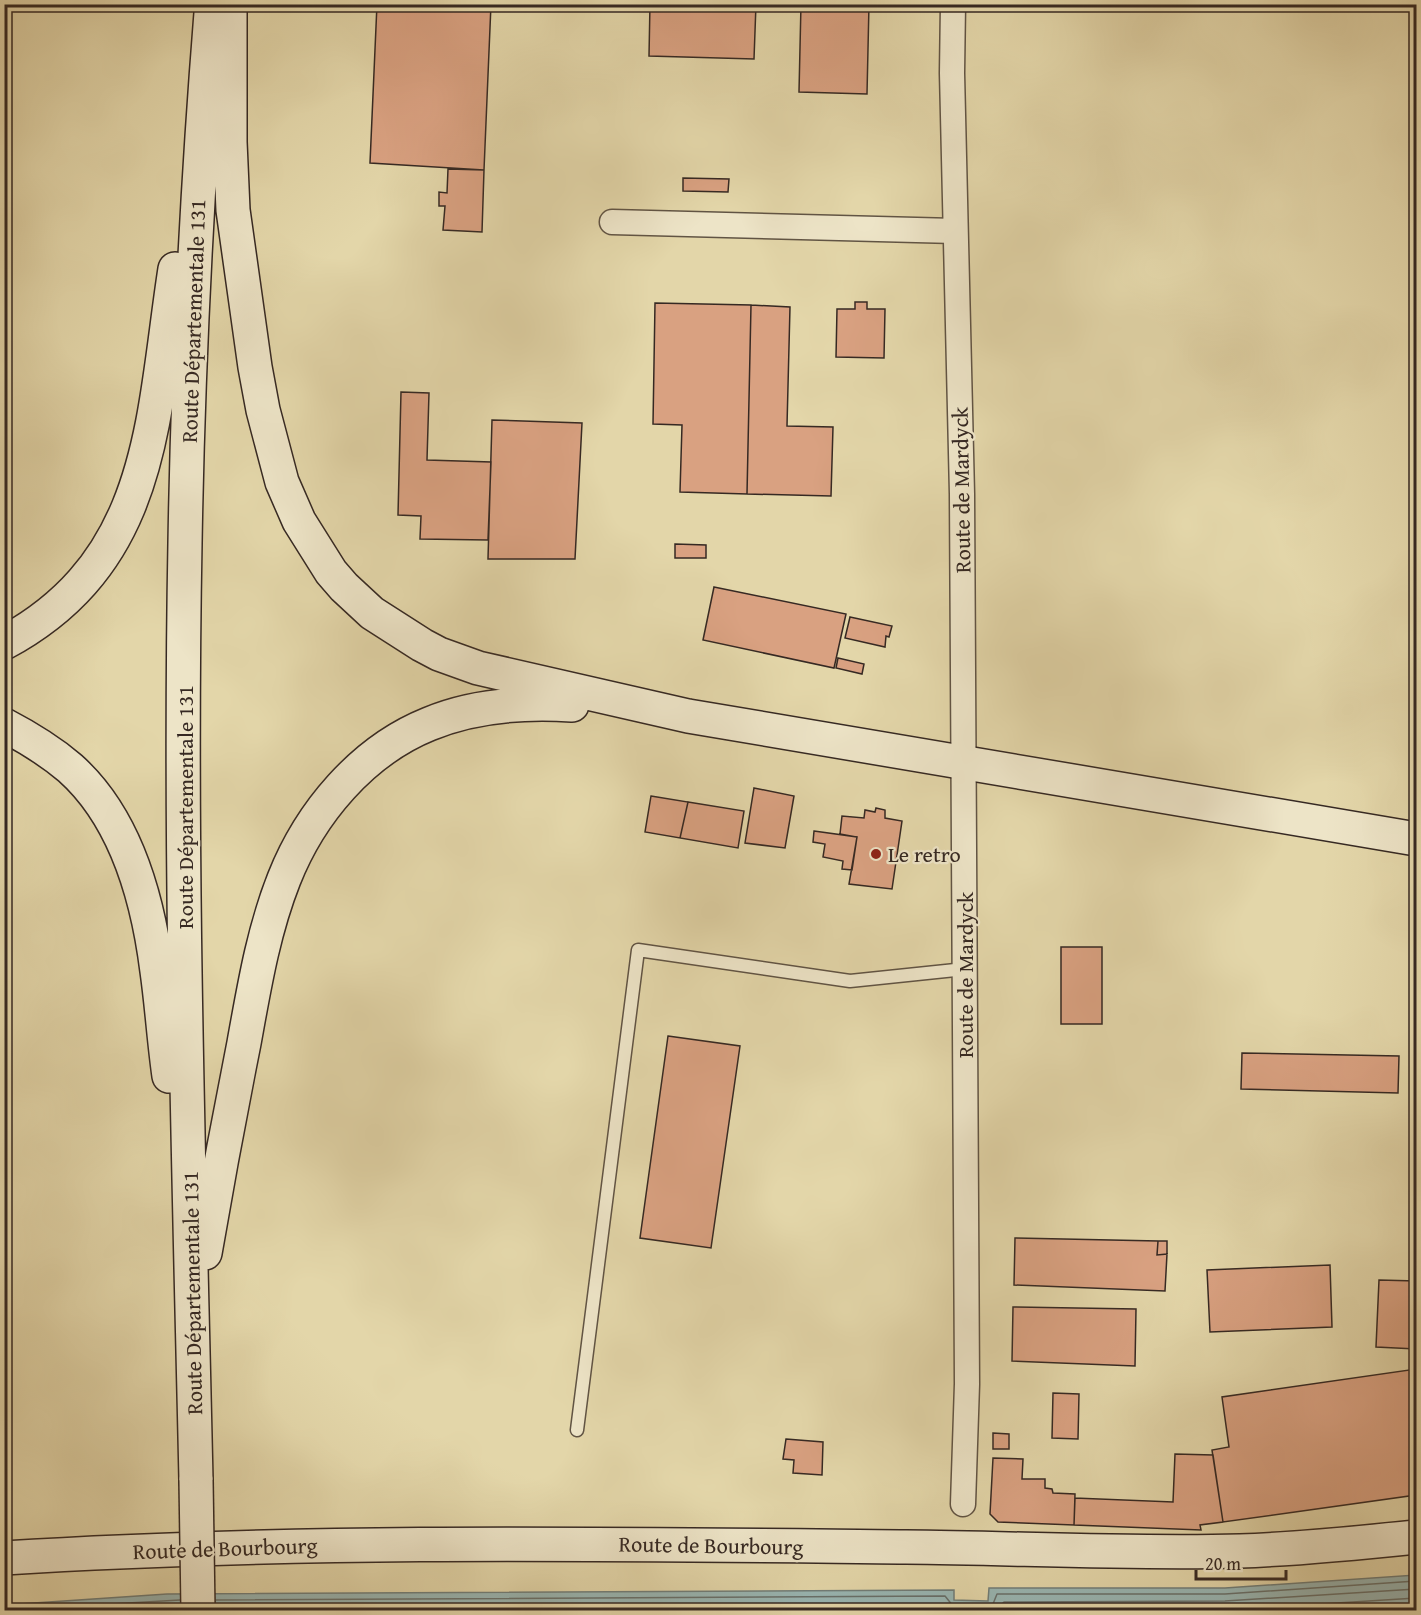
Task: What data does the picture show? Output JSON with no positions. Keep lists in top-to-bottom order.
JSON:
{
  "streets": {
    "main road": ["Route Départementale 131", "Route de Bourbourg"],
    "street": ["Route de Mardyck"]
  },
  "places": ["Le retro"],
  "scale_bar": "20 m"
}
